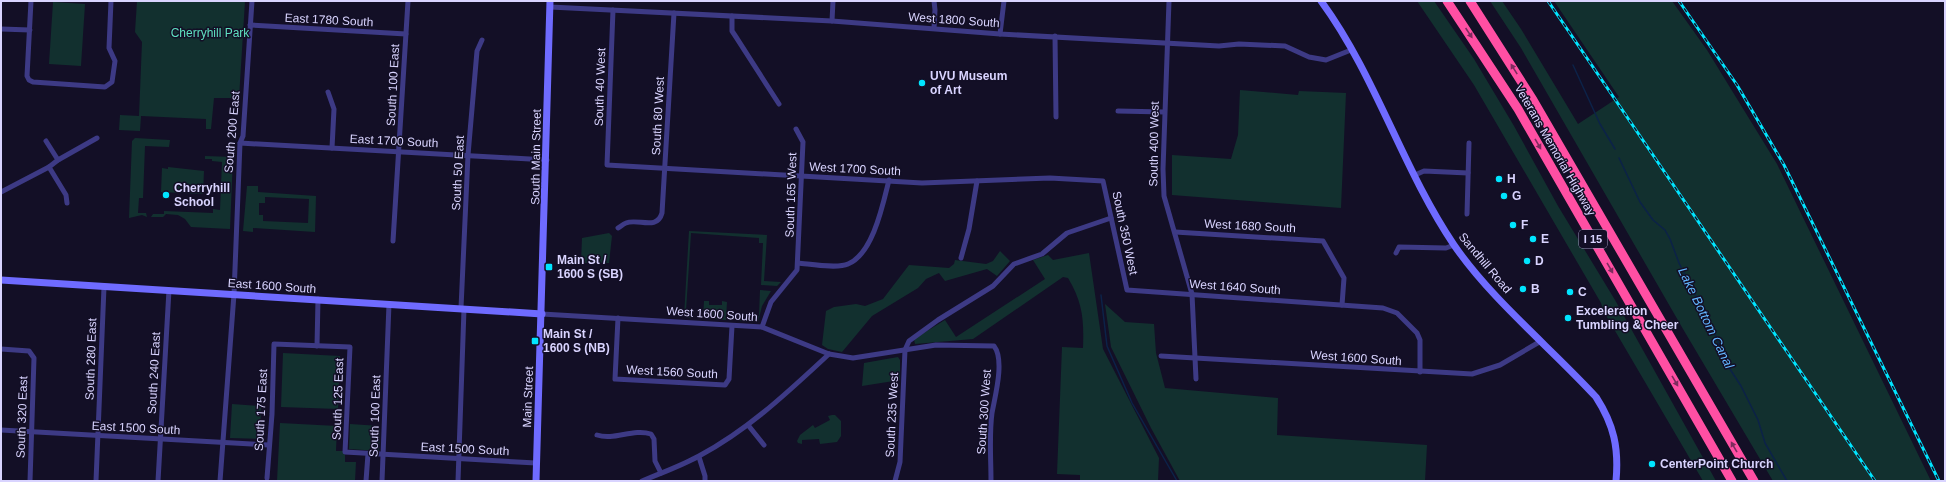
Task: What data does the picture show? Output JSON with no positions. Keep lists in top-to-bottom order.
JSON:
{
  "streets": {
    "highway": ["Veterans Memorial Highway", "I 15"],
    "street": [
      "East 1780 South",
      "West 1800 South",
      "South 100 East",
      "South 40 West",
      "South 80 West",
      "South 200 East",
      "East 1700 South",
      "South 400 West",
      "South Main Street",
      "West 1700 South",
      "South 50 East",
      "South 165 West",
      "West 1680 South",
      "South 350 West",
      "Sandhill Road",
      "East 1600 South",
      "West 1640 South",
      "West 1600 South",
      "South 280 East",
      "West 1560 South",
      "South 240 East",
      "Main Street",
      "South 125 East",
      "South 175 East",
      "South 300 West",
      "South 235 West",
      "South 320 East",
      "East 1500 South"
    ]
  },
  "crossings": [
    ["East 1780 South", "South 100 East"],
    ["East 1780 South", "South 200 East"],
    ["West 1800 South", "South 40 West"],
    ["West 1800 South", "South 80 West"],
    ["West 1800 South", "South 400 West"],
    ["West 1800 South", "South Main Street"],
    ["West 1800 South", "Sandhill Road"],
    ["South 100 East", "East 1700 South"],
    ["South 100 East", "East 1600 South"],
    ["South 100 East", "East 1500 South"],
    ["South 40 West", "West 1700 South"],
    ["South 80 West", "West 1700 South"],
    ["South 200 East", "East 1700 South"],
    ["South 200 East", "East 1600 South"],
    ["South 200 East", "East 1500 South"],
    ["East 1700 South", "South Main Street"],
    ["East 1700 South", "South 50 East"],
    ["South 400 West", "West 1680 South"],
    ["South 400 West", "West 1640 South"],
    ["South 400 West", "West 1600 South"],
    ["South Main Street", "East 1600 South"],
    ["South Main Street", "West 1600 South"],
    ["South Main Street", "Main Street"],
    ["West 1700 South", "South 165 West"],
    ["West 1700 South", "South 350 West"],
    ["South 50 East", "East 1600 South"],
    ["South 50 East", "East 1500 South"],
    ["West 1680 South", "West 1640 South"],
    ["South 350 West", "West 1640 South"],
    ["Sandhill Road", "West 1600 South"],
    ["East 1600 South", "West 1600 South"],
    ["East 1600 South", "South 280 East"],
    ["East 1600 South", "South 240 East"],
    ["East 1600 South", "Main Street"],
    ["West 1640 South", "West 1600 South"],
    ["West 1600 South", "West 1560 South"],
    ["West 1600 South", "Main Street"],
    ["West 1600 South", "South 300 West"],
    ["West 1600 South", "South 235 West"],
    ["South 280 East", "East 1500 South"],
    ["South 240 East", "East 1500 South"],
    ["Main Street", "East 1500 South"],
    ["South 125 East", "South 175 East"],
    ["South 125 East", "East 1500 South"],
    ["South 175 East", "East 1500 South"],
    ["South 320 East", "East 1500 South"]
  ],
  "water": ["Lake Bottom Canal"],
  "parks": ["Cherryhill Park"],
  "places": {
    "other": [
      "UVU Museum of Art",
      "H",
      "Cherryhill School",
      "G",
      "F",
      "E",
      "D",
      "B",
      "C",
      "Exceleration Tumbling & Cheer",
      "CenterPoint Church"
    ],
    "transit": ["Main St / 1600 S (SB)", "Main St / 1600 S (NB)"]
  }
}
